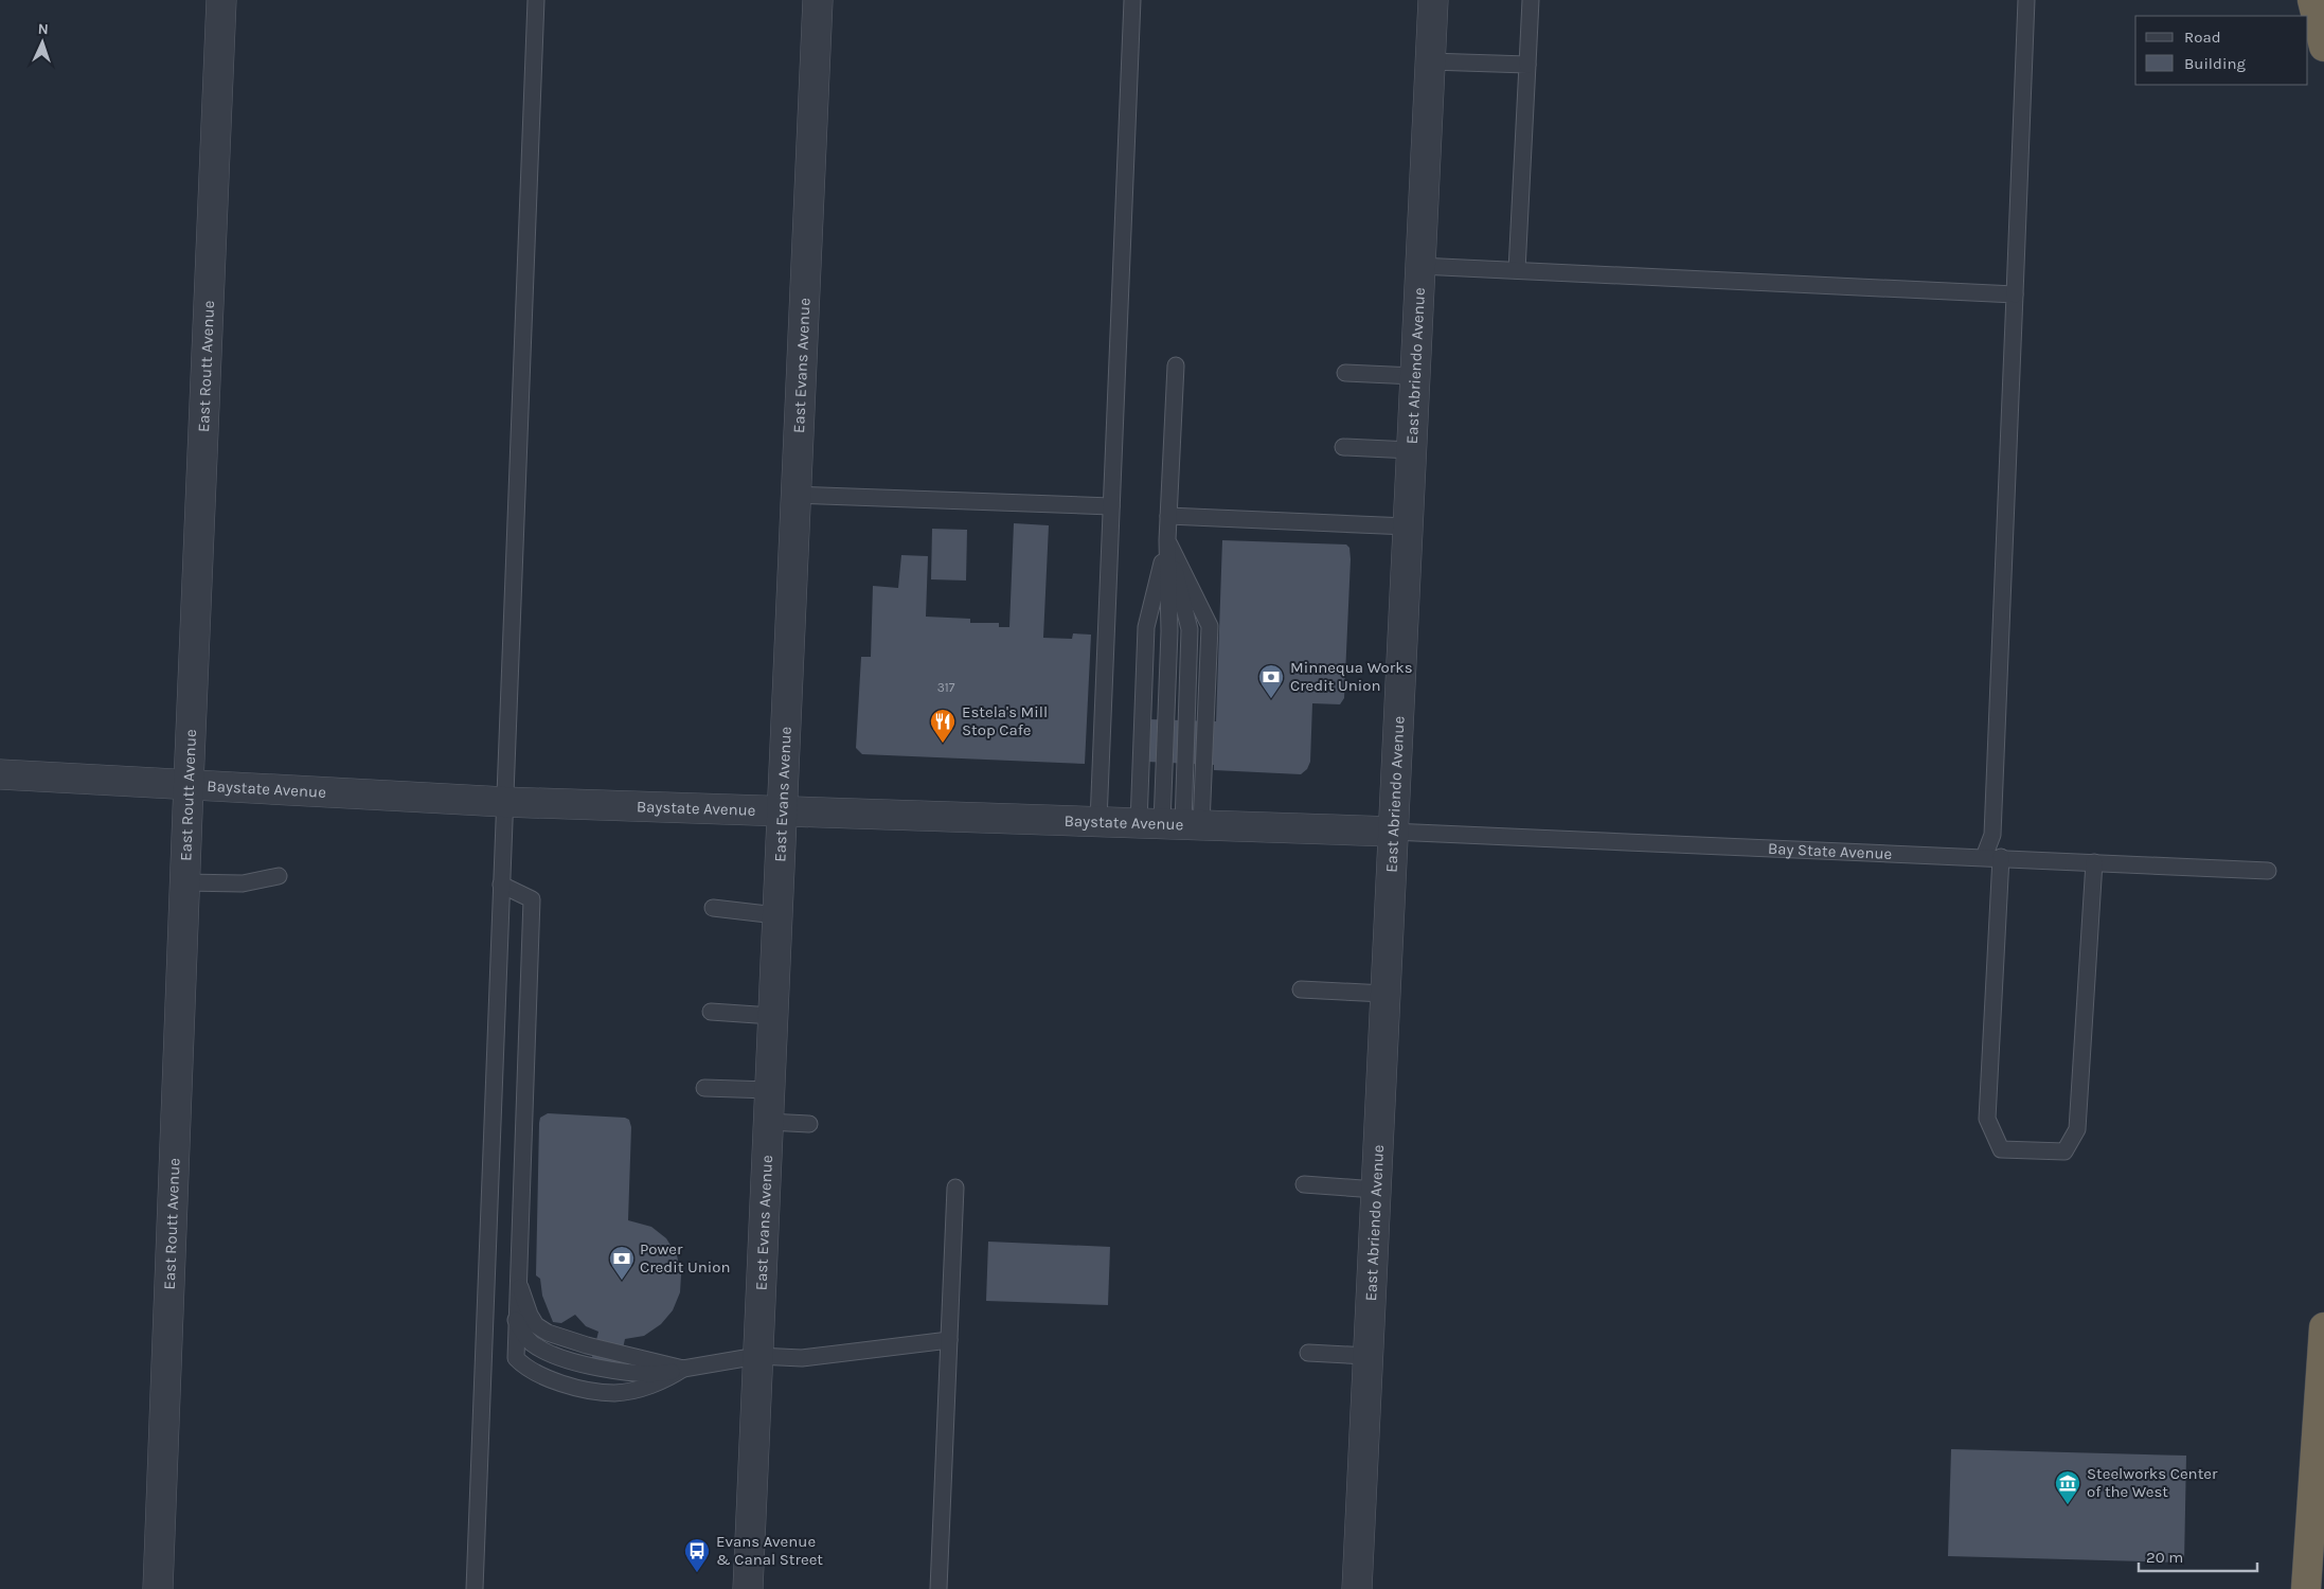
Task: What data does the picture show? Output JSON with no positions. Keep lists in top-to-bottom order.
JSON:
{
  "streets": {
    "street": [
      "East Routt Avenue",
      "East Evans Avenue",
      "East Abriendo Avenue",
      "Baystate Avenue"
    ],
    "lane": ["Bay State Avenue"]
  },
  "crossings": [
    ["East Routt Avenue", "Baystate Avenue"],
    ["East Evans Avenue", "Baystate Avenue"],
    ["East Abriendo Avenue", "Baystate Avenue"],
    ["East Abriendo Avenue", "Bay State Avenue"],
    ["Baystate Avenue", "Bay State Avenue"]
  ],
  "places": {
    "bank": ["Minnequa Works Credit Union", "Power Credit Union"],
    "restaurant": ["Estela's Mill Stop Cafe"],
    "museum": ["Steelworks Center of the West"],
    "bus stop": ["Evans Avenue & Canal Street"]
  },
  "house_numbers": ["317"],
  "legend": ["Road", "Building"],
  "scale_bar": "20 m",
  "north": "top"
}
